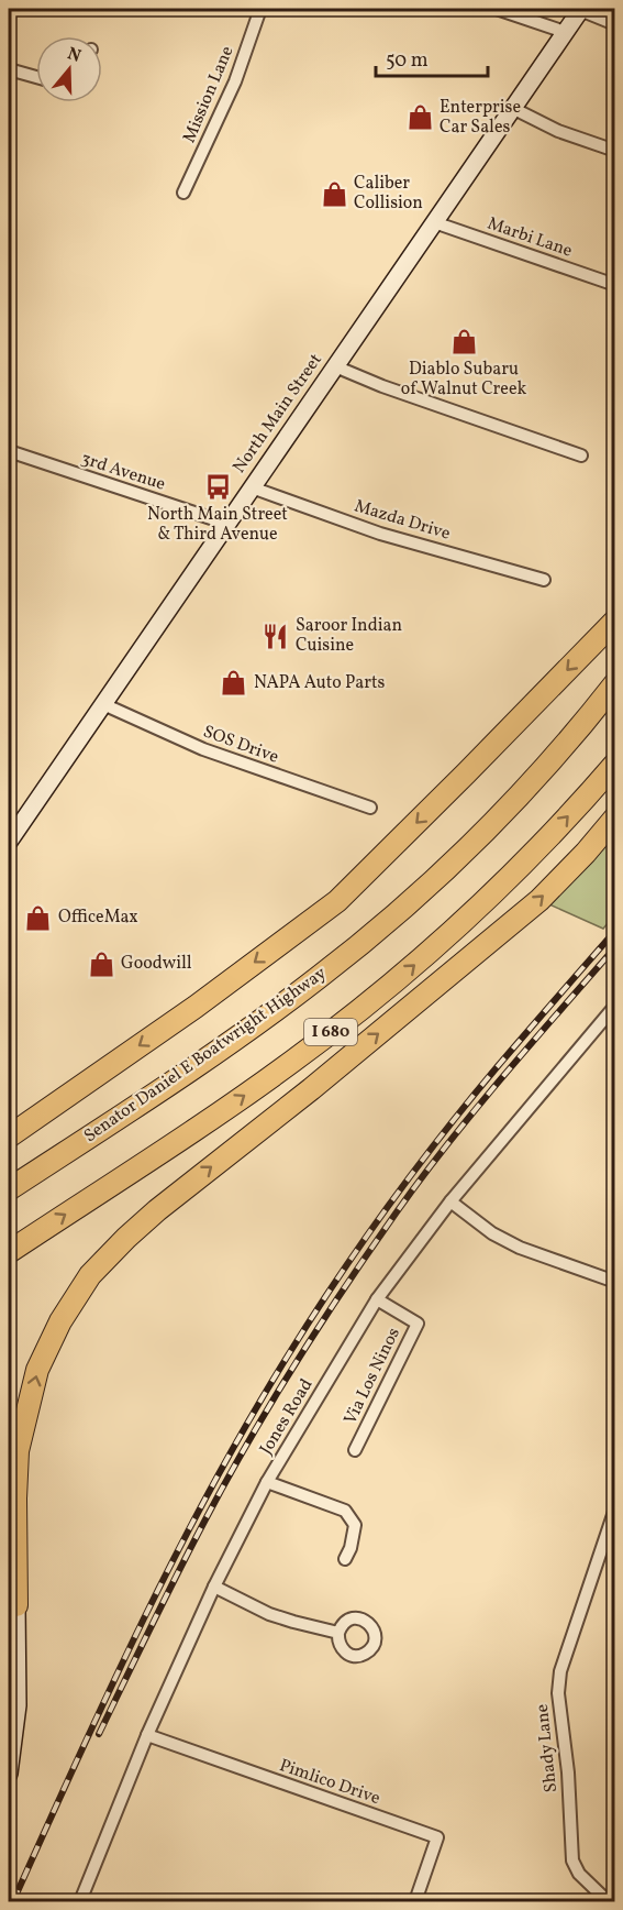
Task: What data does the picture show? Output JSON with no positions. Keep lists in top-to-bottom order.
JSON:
{
  "streets": {
    "highway": ["I 680", "Senator Daniel E Boatwright Highway"],
    "main road": ["North Main Street"],
    "street": [
      "Mission Lane",
      "Marbi Lane",
      "3rd Avenue",
      "Mazda Drive",
      "SOS Drive",
      "Via Los Ninos",
      "Jones Road",
      "Shady Lane",
      "Pimlico Drive"
    ]
  },
  "crossings": [
    ["Marbi Lane", "North Main Street"],
    ["North Main Street", "3rd Avenue"],
    ["North Main Street", "Mazda Drive"],
    ["North Main Street", "SOS Drive"],
    ["Via Los Ninos", "Jones Road"],
    ["Jones Road", "Pimlico Drive"]
  ],
  "places": {
    "shop": [
      "Enterprise Car Sales",
      "Caliber Collision",
      "Diablo Subaru of Walnut Creek",
      "NAPA Auto Parts",
      "OfficeMax",
      "Goodwill"
    ],
    "bus stop": ["North Main Street & Third Avenue"],
    "restaurant": ["Saroor Indian Cuisine"]
  },
  "scale_bar": "50 m",
  "north": "top"
}
